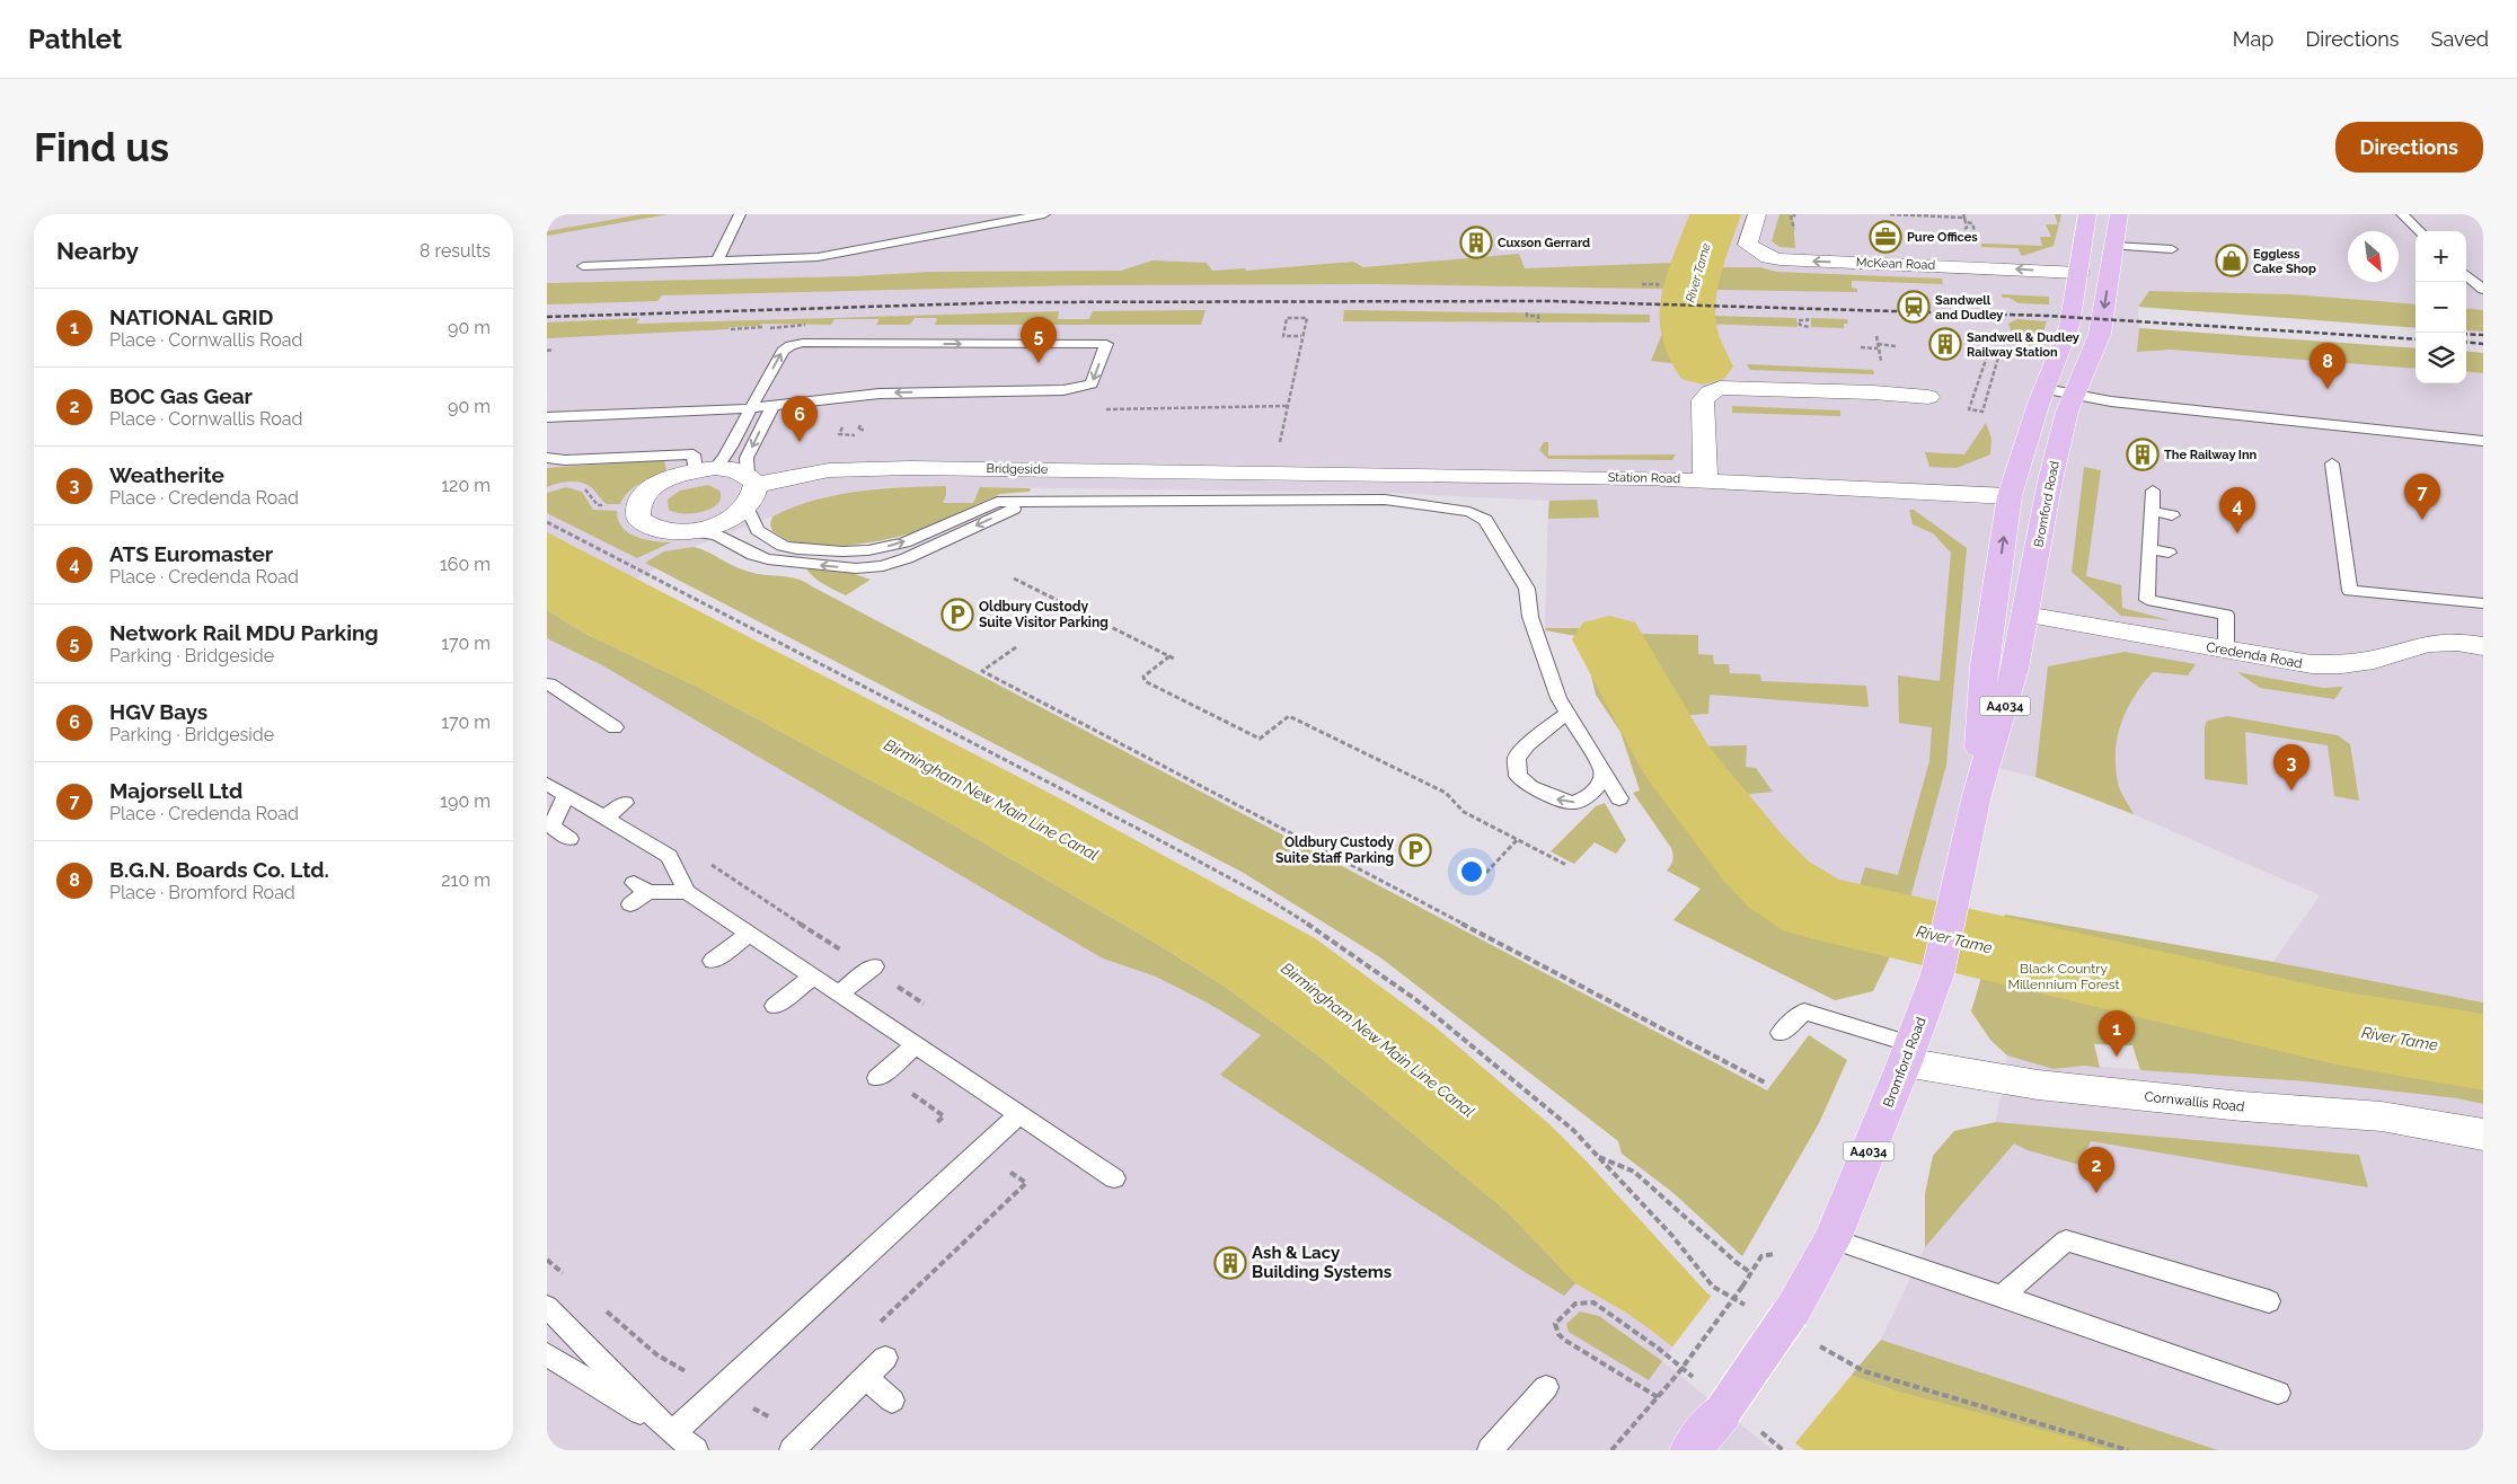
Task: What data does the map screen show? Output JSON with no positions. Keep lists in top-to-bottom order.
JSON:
{
  "streets": {
    "main road": ["Bromford Road", "A4034"],
    "street": [
      "McKean Road",
      "Bridgeside",
      "Station Road",
      "Credenda Road",
      "Cornwallis Road"
    ]
  },
  "crossings": [
    ["McKean Road", "Bromford Road"],
    ["Bridgeside", "Station Road"],
    ["Station Road", "Bromford Road"],
    ["Bromford Road", "Credenda Road"],
    ["Bromford Road", "Cornwallis Road"]
  ],
  "one_way": ["McKean Road"],
  "water": ["River Tame", "Birmingham New Main Line Canal"],
  "parks": ["Black Country Millennium Forest"],
  "places": {
    "office": ["Pure Offices"],
    "building": [
      "Cuxson Gerrard",
      "Sandwell & Dudley Railway Station",
      "The Railway Inn",
      "Ash & Lacy Building Systems"
    ],
    "shop": ["Eggless Cake Shop"],
    "station": ["Sandwell and Dudley"],
    "parking": ["Oldbury Custody Suite Visitor Parking", "Oldbury Custody Suite Staff Parking"]
  },
  "north": "bottom right",
  "page": {
    "header": "Pathlet",
    "nav": ["Map", "Directions", "Saved"],
    "buttons": "Directions",
    "title": "Find us",
    "heading": ["Nearby", "8 results"],
    "map_buttons": ["+", "−"],
    "list": [
      {
        "mark": "1",
        "name": "NATIONAL GRID",
        "note": "Place · Cornwallis Road",
        "value": "90 m"
      },
      {
        "mark": "2",
        "name": "BOC Gas Gear",
        "note": "Place · Cornwallis Road",
        "value": "90 m"
      },
      {
        "mark": "3",
        "name": "Weatherite",
        "note": "Place · Credenda Road",
        "value": "120 m"
      },
      {
        "mark": "4",
        "name": "ATS Euromaster",
        "note": "Place · Credenda Road",
        "value": "160 m"
      },
      {
        "mark": "5",
        "name": "Network Rail MDU Parking",
        "note": "Parking · Bridgeside",
        "value": "170 m"
      },
      {
        "mark": "6",
        "name": "HGV Bays",
        "note": "Parking · Bridgeside",
        "value": "170 m"
      },
      {
        "mark": "7",
        "name": "Majorsell Ltd",
        "note": "Place · Credenda Road",
        "value": "190 m"
      },
      {
        "mark": "8",
        "name": "B.G.N. Boards Co. Ltd.",
        "note": "Place · Bromford Road",
        "value": "210 m"
      }
    ],
    "pins": [
      "5",
      "8",
      "6",
      "7",
      "4",
      "3",
      "1",
      "2"
    ]
  }
}
